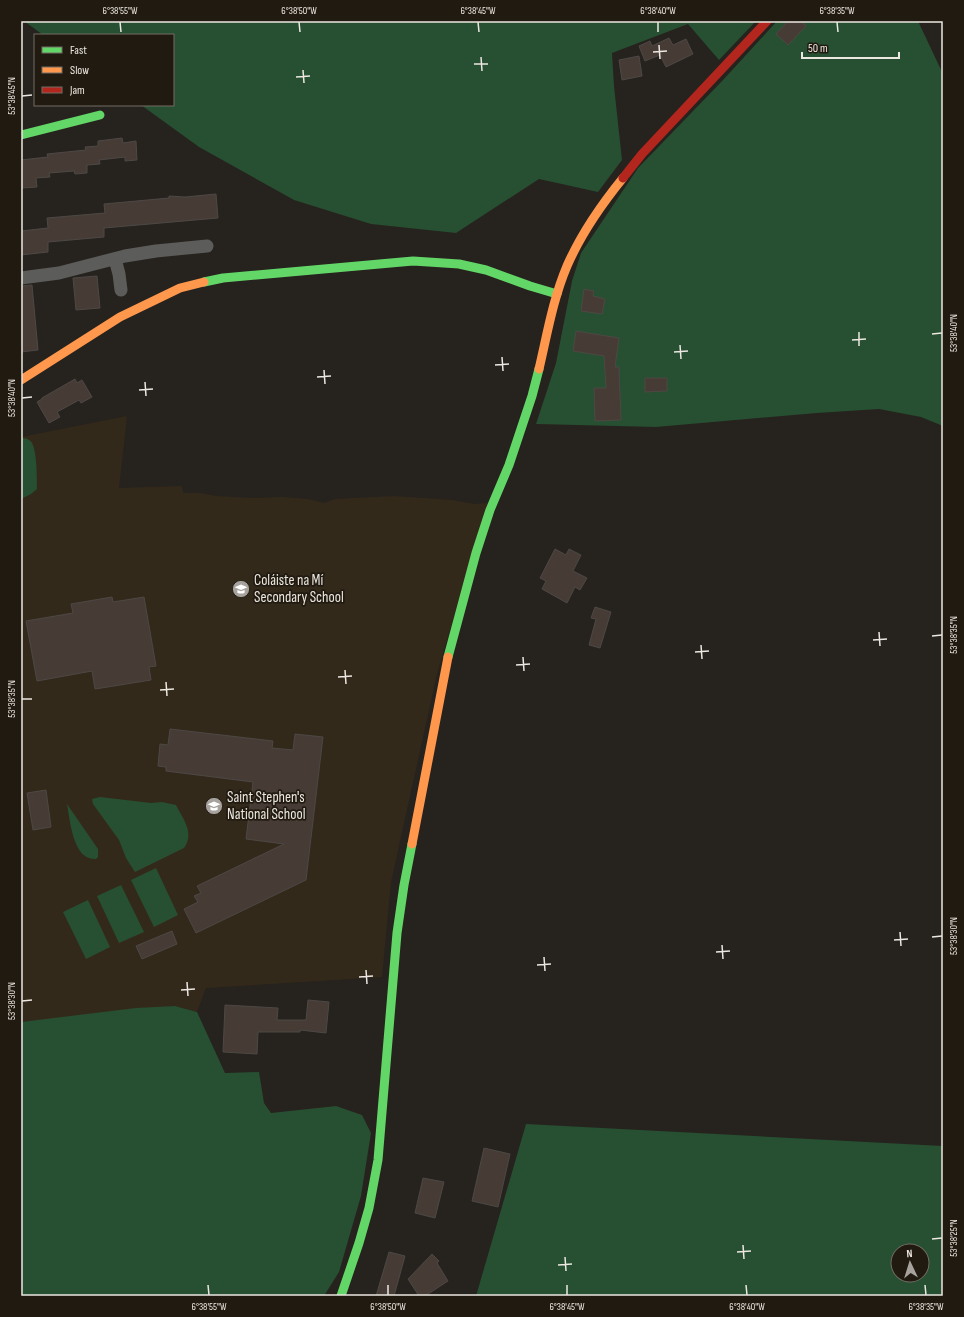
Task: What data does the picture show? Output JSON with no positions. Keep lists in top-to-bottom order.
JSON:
{
  "places": {
    "school or university": ["Coláiste na Mí Secondary School", "Saint Stephen's National School"]
  },
  "legend": ["Fast", "Slow", "Jam"],
  "scale_bar": "50 m",
  "north": "top",
  "coordinates": [
    "6°38'55\"W",
    "6°38'50\"W",
    "6°38'45\"W",
    "6°38'40\"W",
    "6°38'35\"W",
    "53°38'45\"N",
    "53°38'40\"N",
    "53°38'35\"N",
    "53°38'30\"N",
    "53°38'25\"N"
  ]
}
